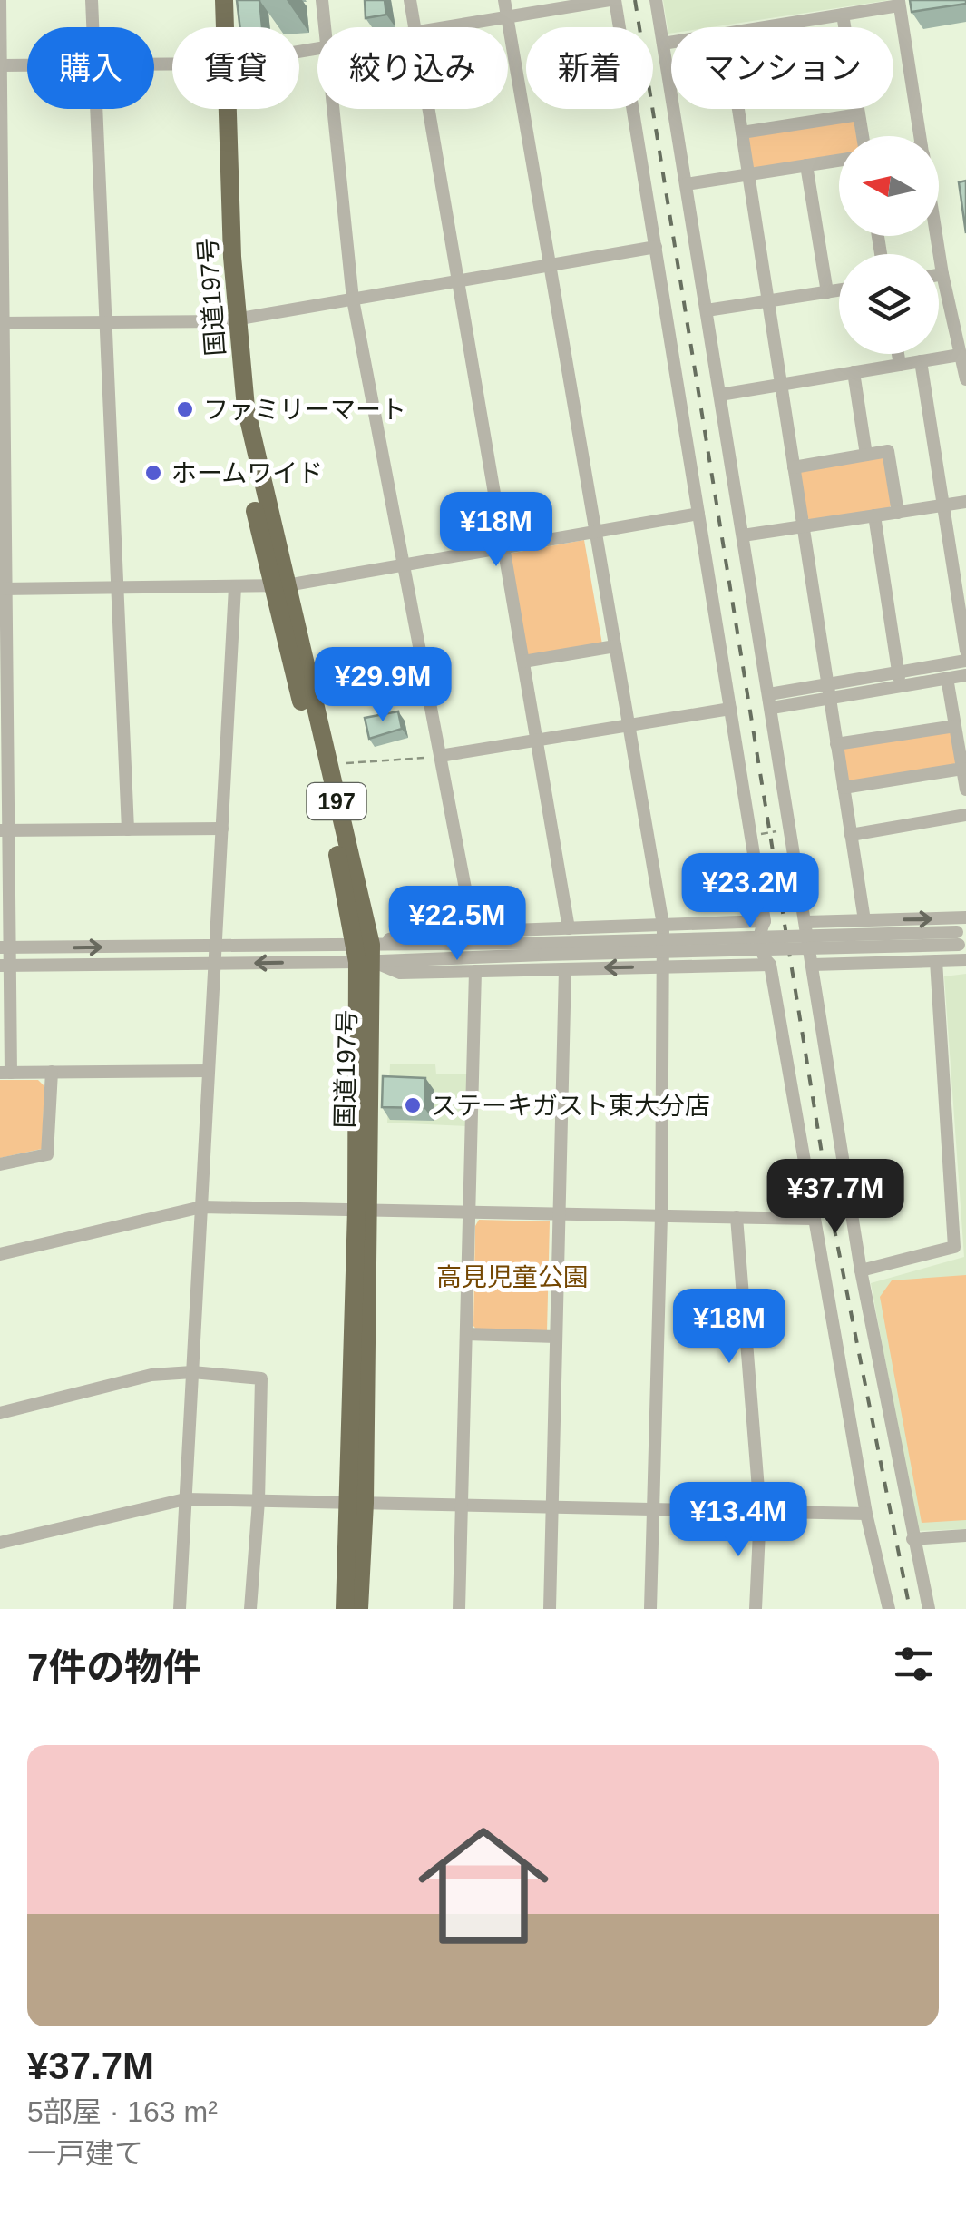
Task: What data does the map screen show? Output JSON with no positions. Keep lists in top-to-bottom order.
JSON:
{
  "streets": {
    "highway": ["国道197号", "197"]
  },
  "parks": ["高見児童公園"],
  "places": ["ファミリーマート", "ホームワイド", "ステーキガスト東大分店"],
  "north": "left",
  "page": {
    "chip": [
      "購入",
      "賃貸",
      "絞り込み",
      "新着",
      "マンション"
    ],
    "price": [
      "¥18M",
      "¥29.9M",
      "¥23.2M",
      "¥22.5M",
      "¥37.7M",
      "¥18M",
      "¥13.4M"
    ],
    "heading": "7件の物件",
    "list": [
      {
        "name": "¥37.7M",
        "note": "5部屋 · 163 m² · 一戸建て"
      }
    ]
  }
}
